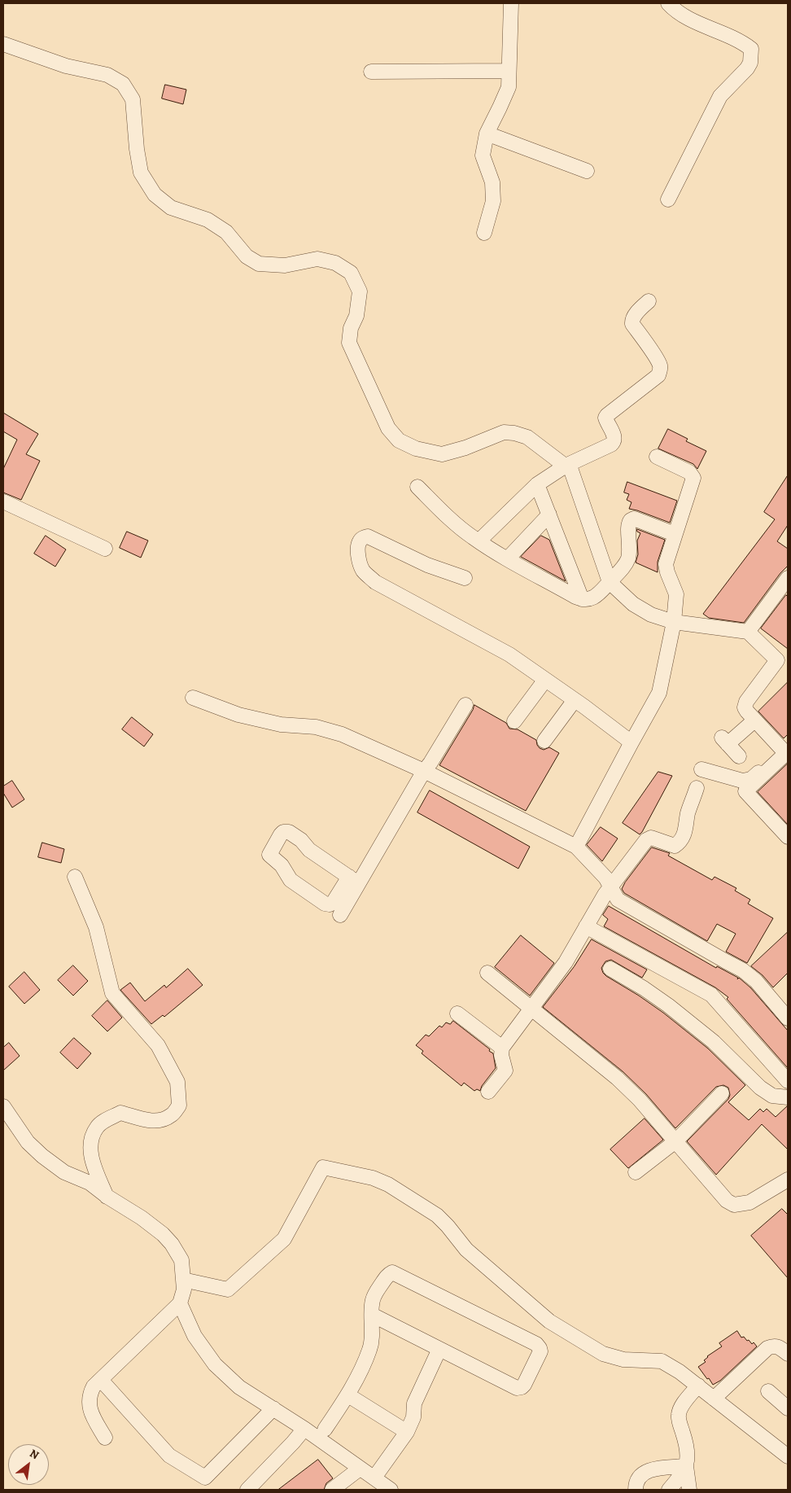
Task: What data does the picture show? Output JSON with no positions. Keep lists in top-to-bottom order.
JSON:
{
  "north": "top right"
}
